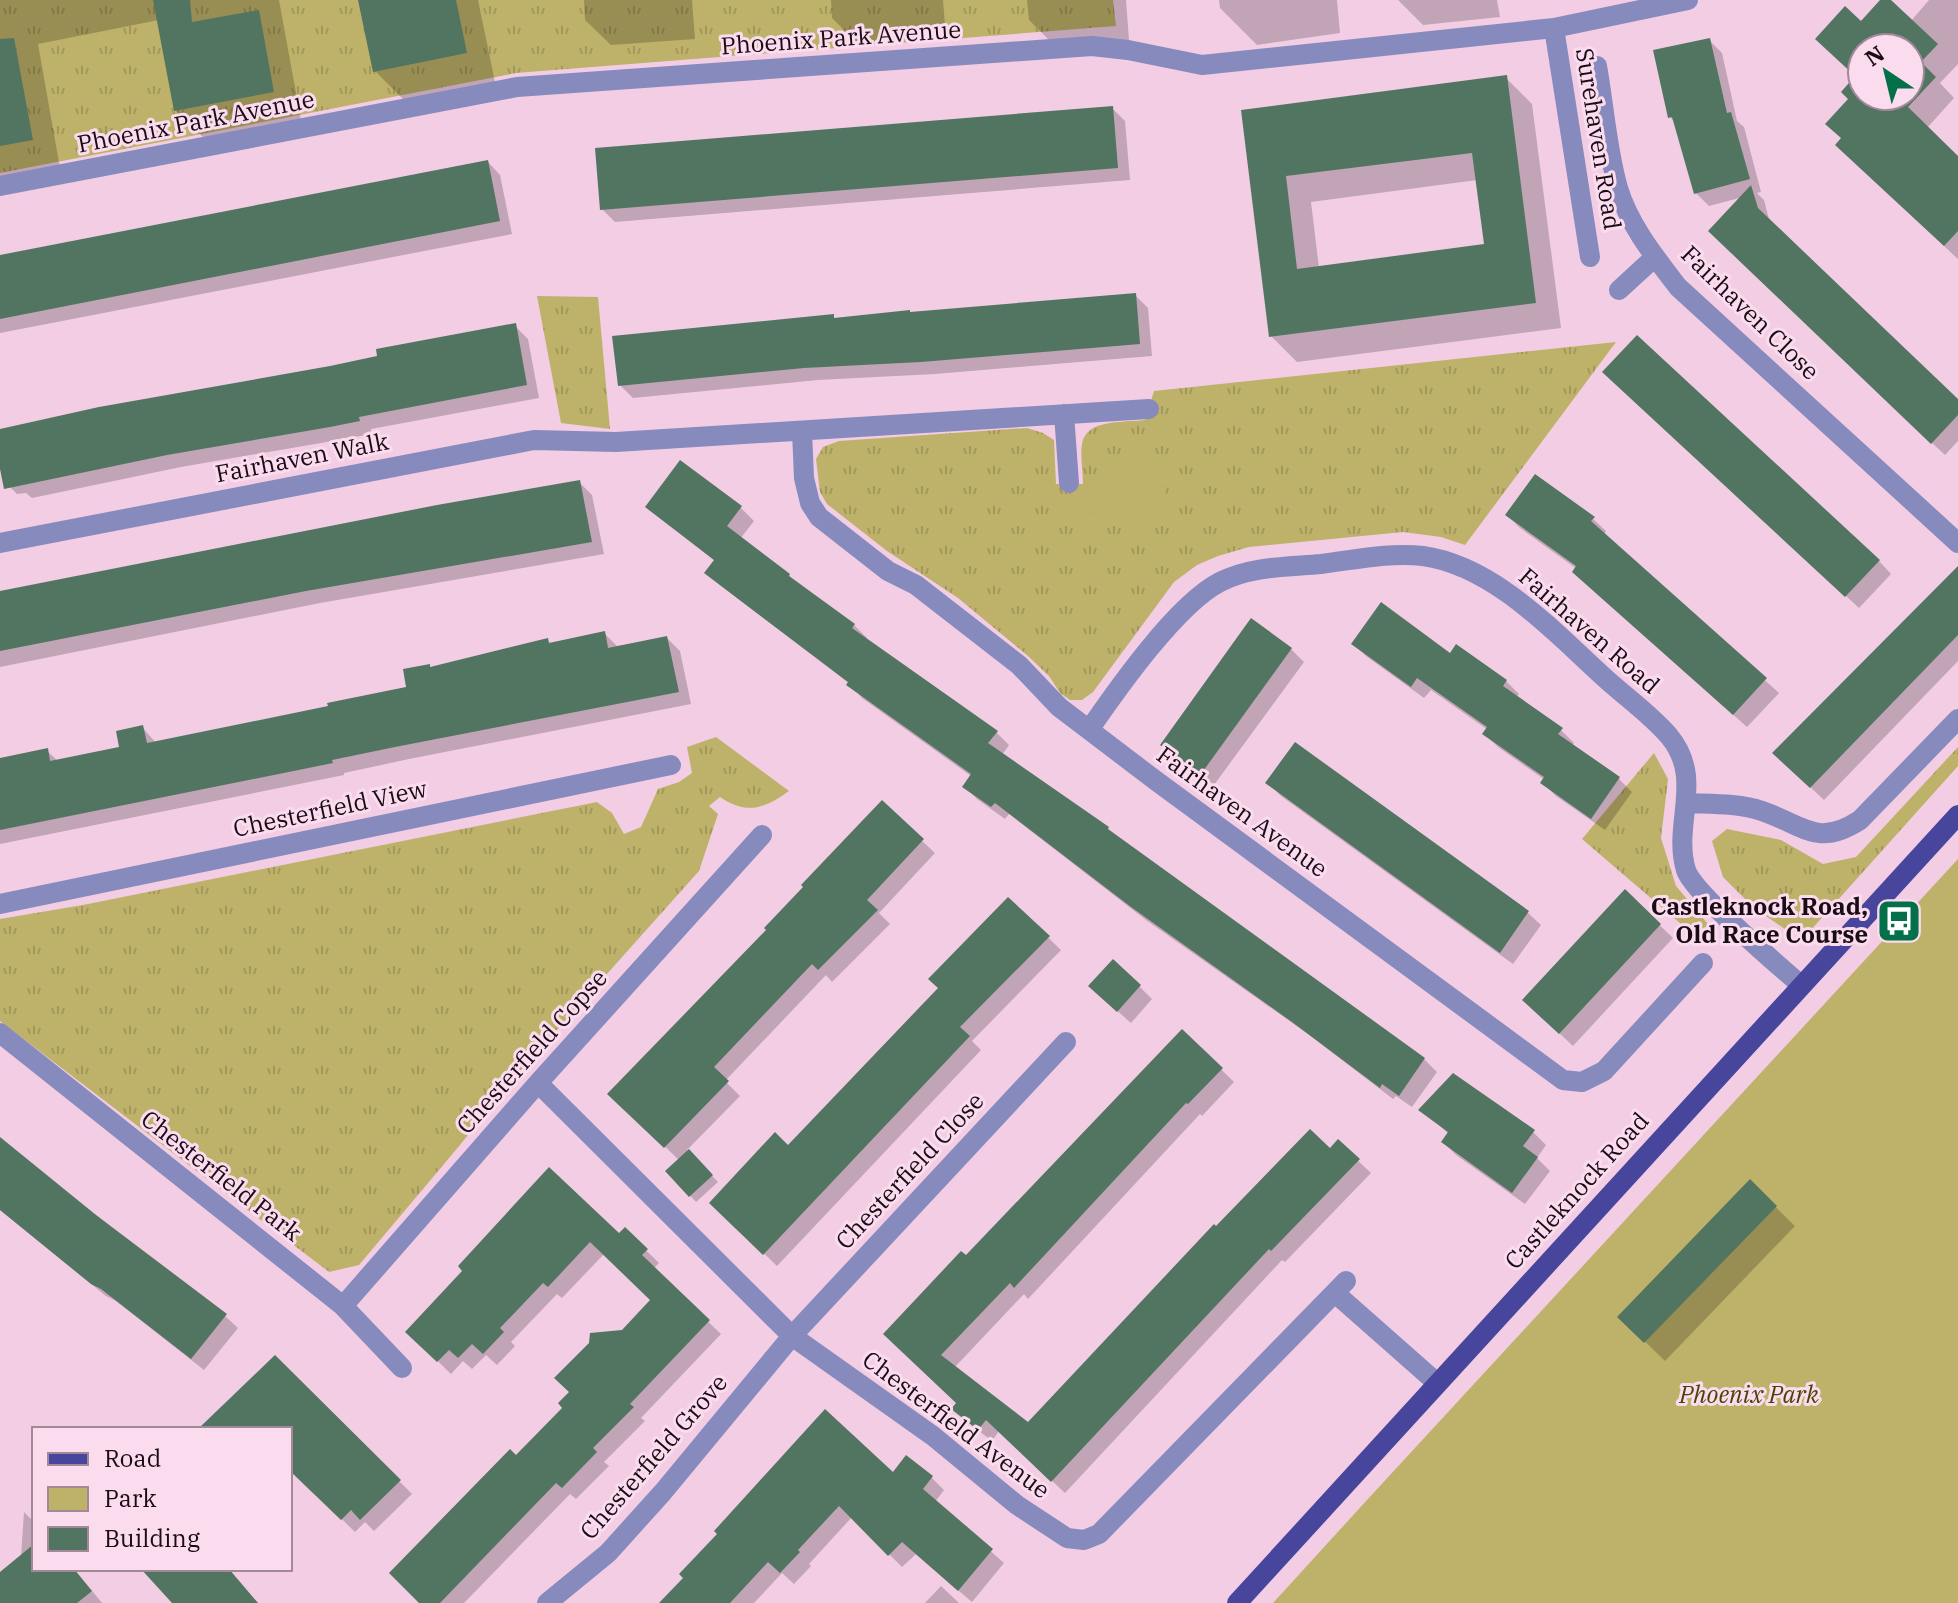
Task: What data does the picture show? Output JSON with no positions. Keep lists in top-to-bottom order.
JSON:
{
  "streets": {
    "main road": ["Castleknock Road"],
    "street": [
      "Phoenix Park Avenue",
      "Surehaven Road",
      "Fairhaven Close",
      "Fairhaven Walk",
      "Fairhaven Road",
      "Chesterfield View",
      "Fairhaven Avenue",
      "Chesterfield Copse",
      "Chesterfield Close",
      "Chesterfield Park",
      "Chesterfield Avenue",
      "Chesterfield Grove"
    ]
  },
  "crossings": [
    ["Phoenix Park Avenue", "Surehaven Road"],
    ["Fairhaven Walk", "Fairhaven Avenue"],
    ["Fairhaven Road", "Fairhaven Avenue"],
    ["Fairhaven Road", "Castleknock Road"],
    ["Chesterfield Copse", "Chesterfield Park"],
    ["Chesterfield Copse", "Chesterfield Avenue"],
    ["Chesterfield Close", "Chesterfield Avenue"],
    ["Chesterfield Close", "Chesterfield Grove"],
    ["Castleknock Road", "Chesterfield Avenue"],
    ["Chesterfield Avenue", "Chesterfield Grove"]
  ],
  "parks": ["Phoenix Park"],
  "places": {
    "bus stop": ["Castleknock Road, Old Race Course"]
  },
  "legend": ["Road", "Park", "Building"],
  "north": "top left"
}
